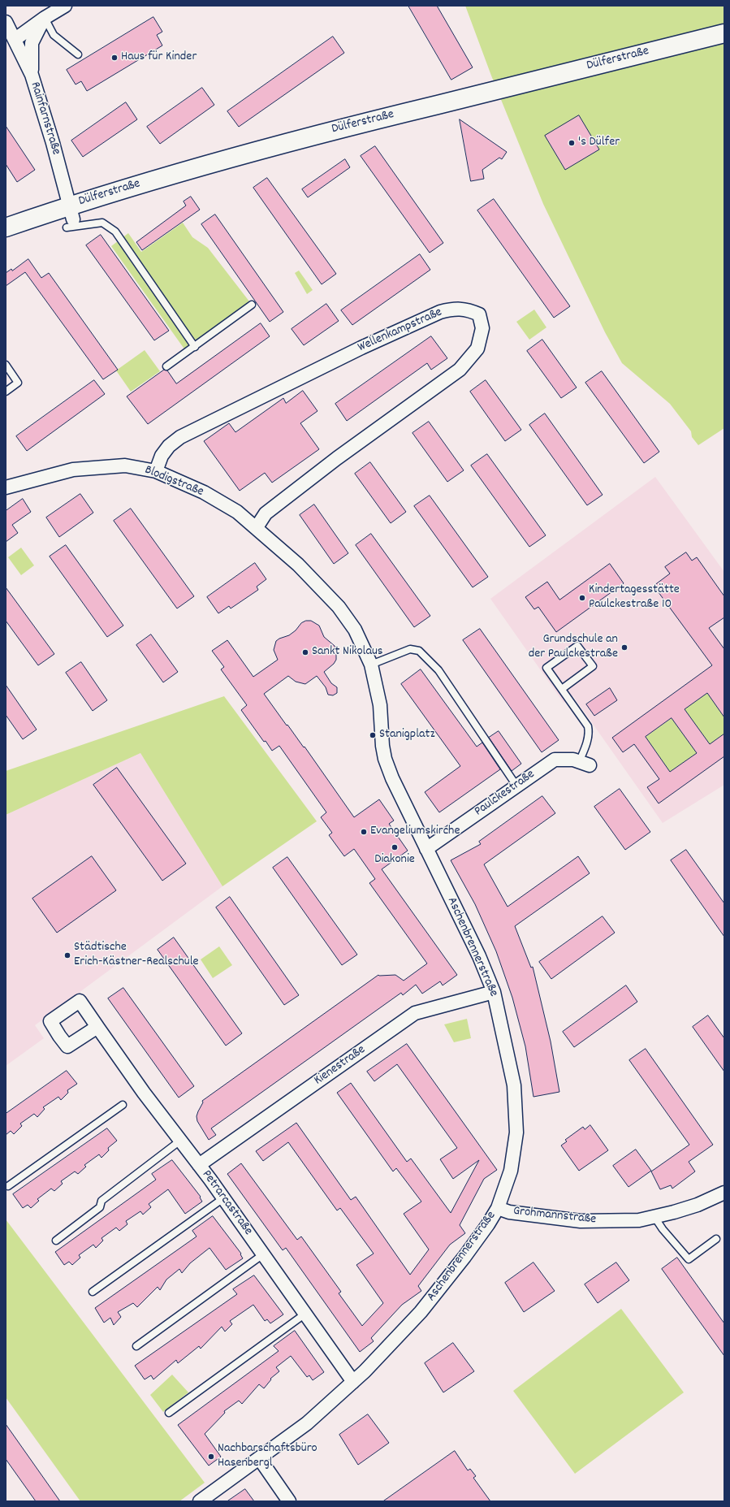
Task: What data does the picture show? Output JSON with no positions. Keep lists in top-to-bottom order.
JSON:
{
  "streets": {
    "main road": ["Dülferstraße"],
    "street": [
      "Rainfarnstraße",
      "Wellenkampstraße",
      "Blodigstraße",
      "Paulckestraße",
      "Aschenbrennerstraße",
      "Kienestraße",
      "Petrarcastraße",
      "Grohmannstraße"
    ]
  },
  "crossings": [
    ["Dülferstraße", "Rainfarnstraße"],
    ["Wellenkampstraße", "Blodigstraße"],
    ["Paulckestraße", "Aschenbrennerstraße"],
    ["Aschenbrennerstraße", "Kienestraße"],
    ["Aschenbrennerstraße", "Petrarcastraße"],
    ["Aschenbrennerstraße", "Grohmannstraße"],
    ["Kienestraße", "Petrarcastraße"]
  ],
  "places": [
    "Haus für Kinder",
    "'s Dülfer",
    "Kindertagesstätte Paulckestraße 10",
    "Grundschule an der Paulckestraße",
    "Sankt Nikolaus",
    "Stanigplatz",
    "Evangeliumskirche",
    "Diakonie",
    "Städtische Erich-Kästner-Realschule",
    "Nachbarschaftsbüro Hasenbergl"
  ]
}
